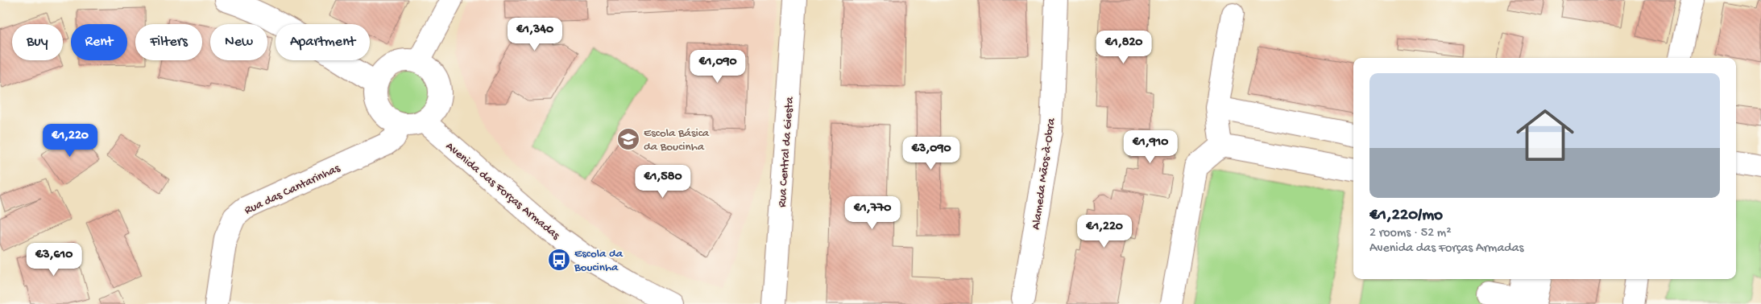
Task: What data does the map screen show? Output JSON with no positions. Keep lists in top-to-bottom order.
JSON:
{
  "streets": {
    "street": [
      "Rua Central da Giesta",
      "Alameda Mãos-à-Obra",
      "Rua das Cantarinhas",
      "Avenida das Forças Armadas"
    ]
  },
  "crossings": [
    ["Rua das Cantarinhas", "Avenida das Forças Armadas"]
  ],
  "places": {
    "school or university": ["Escola Básica da Boucinha"],
    "bus stop": ["Escola da Boucinha"]
  },
  "page": {
    "price": [
      "€1,340",
      "€1,820",
      "€1,090",
      "€1,220",
      "€1,910",
      "€3,090",
      "€1,580",
      "€1,770",
      "€1,220",
      "€3,610"
    ],
    "chip": [
      "Buy",
      "Rent",
      "Filters",
      "New",
      "Apartment"
    ],
    "list": [
      {
        "name": "€1,220/mo",
        "note": "2 rooms · 52 m² · Avenida das Forças Armadas"
      }
    ]
  }
}
